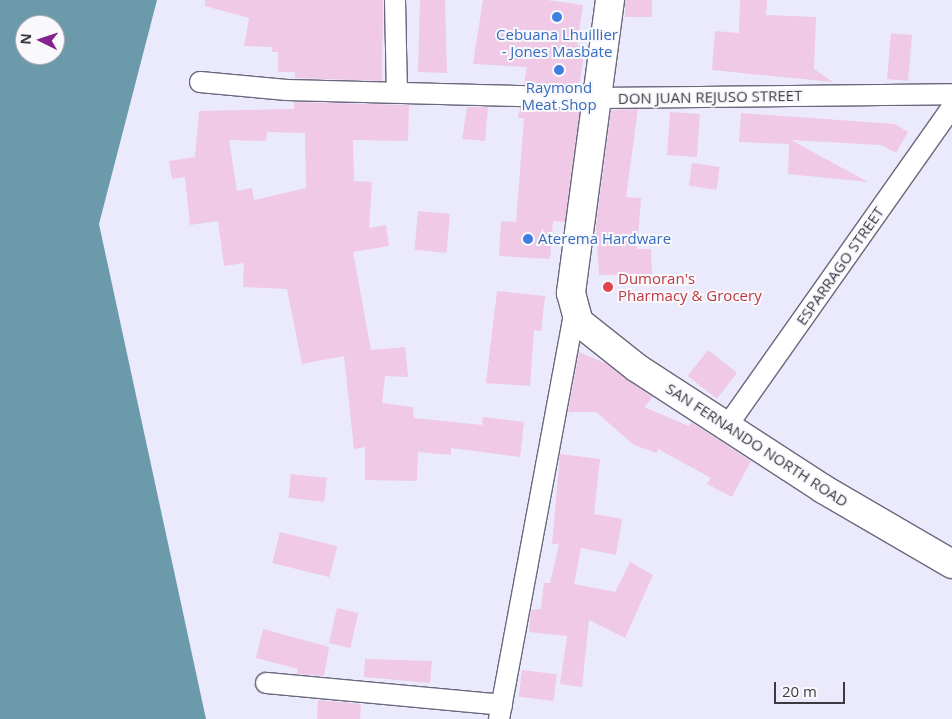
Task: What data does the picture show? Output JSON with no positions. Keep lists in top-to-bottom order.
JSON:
{
  "streets": {
    "main road": ["SAN FERNANDO NORTH ROAD"],
    "street": ["DON JUAN REJUSO STREET", "ESPARRAGO STREET"]
  },
  "crossings": [
    ["ESPARRAGO STREET", "SAN FERNANDO NORTH ROAD"]
  ],
  "places": [
    "Cebuana Lhuillier - Jones Masbate",
    "Raymond Meat Shop",
    "Aterema Hardware",
    "Dumoran's Pharmacy & Grocery"
  ],
  "scale_bar": "20 m",
  "north": "left"
}
